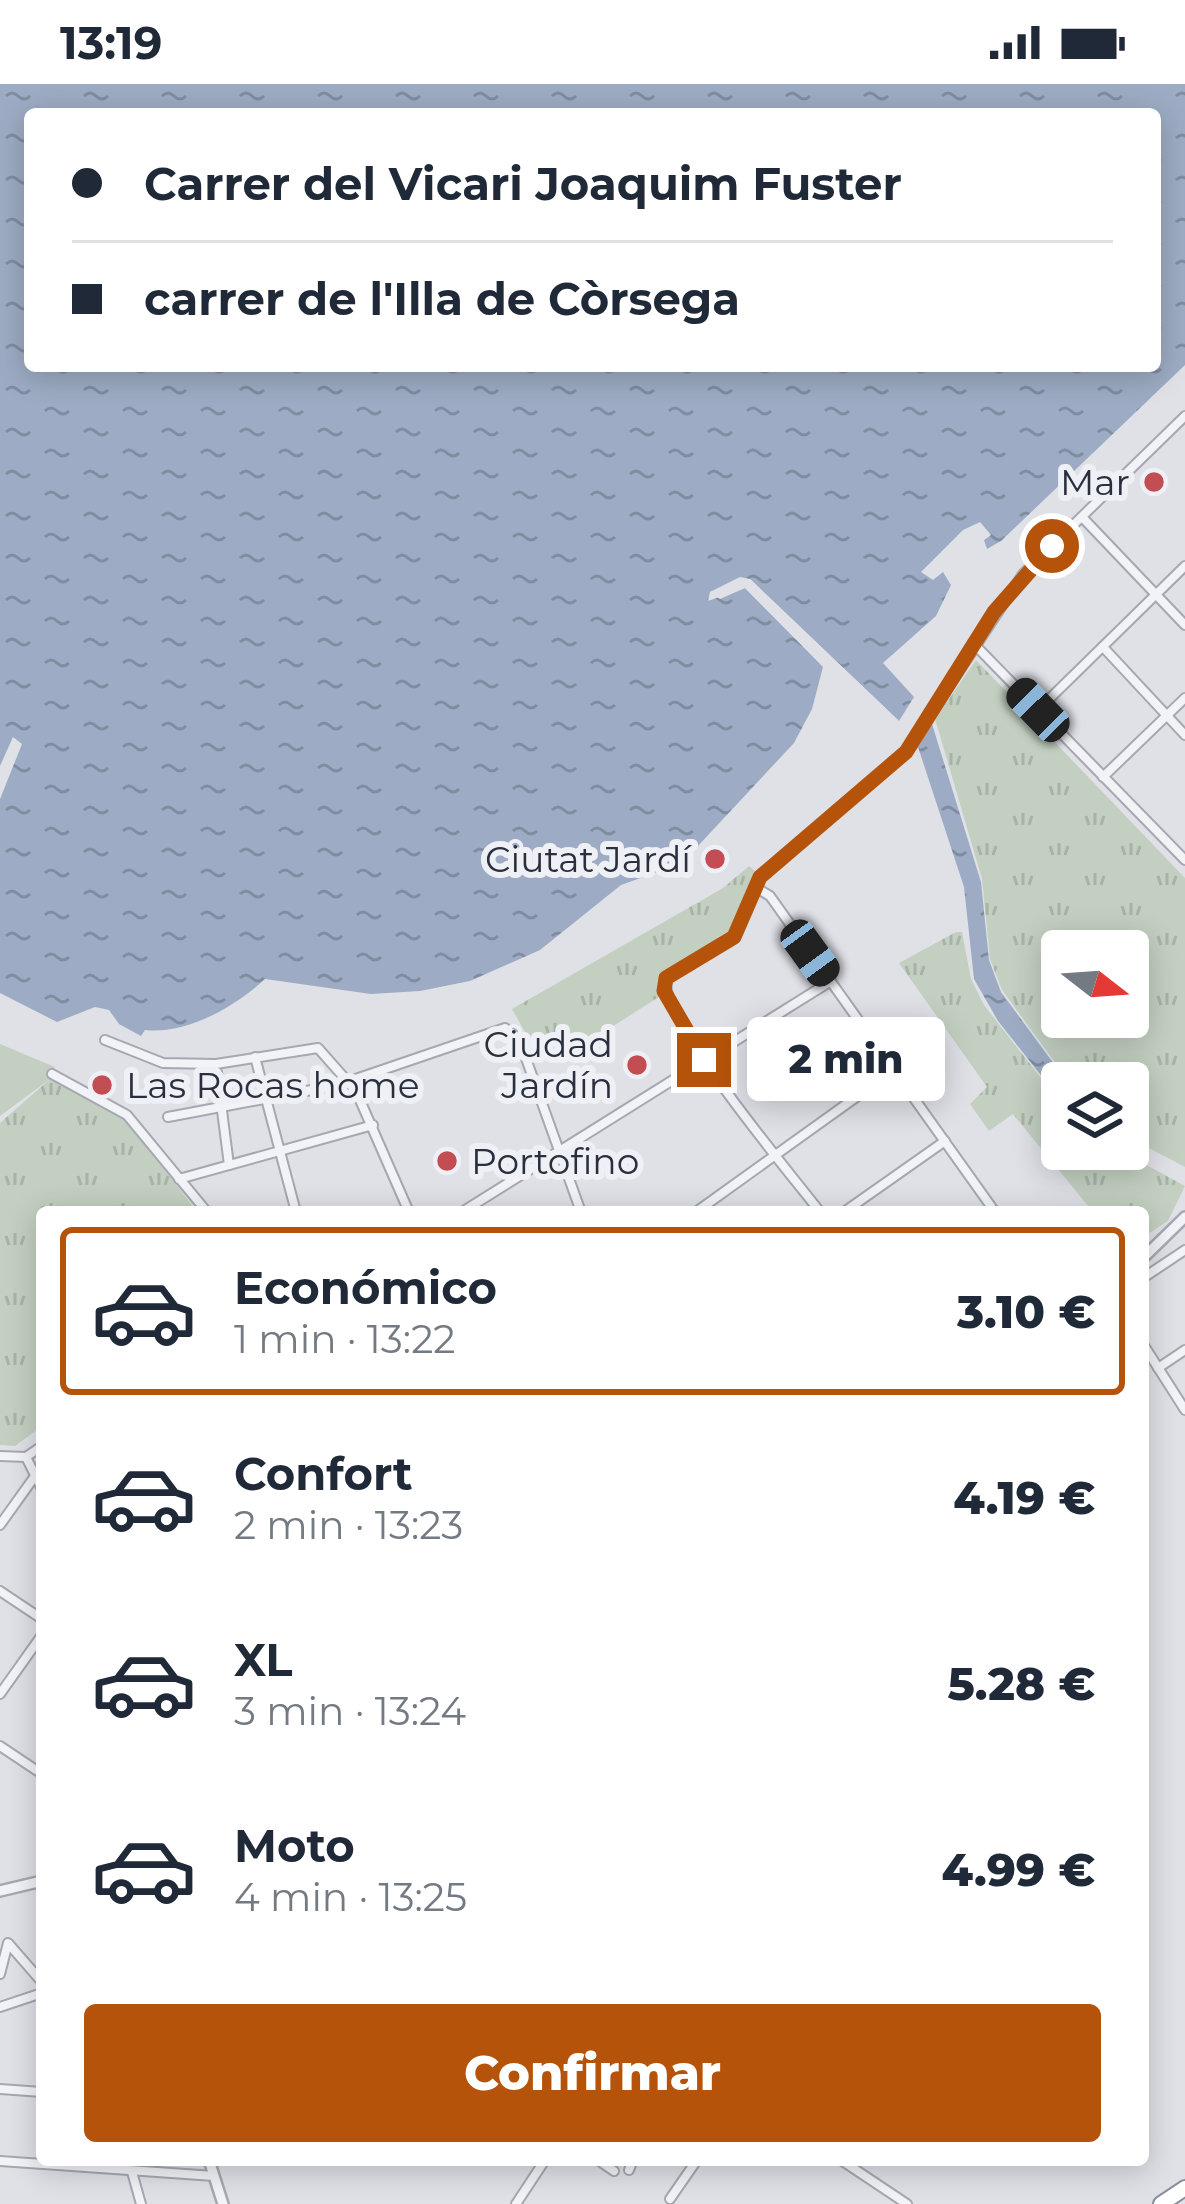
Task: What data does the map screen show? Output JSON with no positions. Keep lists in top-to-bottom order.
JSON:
{
  "places": [
    "Mar",
    "Ciutat Jardí",
    "Ciudad Jardín",
    "Las Rocas home",
    "Portofino"
  ],
  "north": "right",
  "page": {
    "status": "13:19",
    "banner": ["Carrer del Vicari Joaquim Fuster", "carrer de l'Illa de Còrsega"],
    "bubble": "2 min",
    "list": [
      {
        "name": "Económico",
        "note": "1 min · 13:22",
        "value": "3.10 €"
      },
      {
        "name": "Confort",
        "note": "2 min · 13:23",
        "value": "4.19 €"
      },
      {
        "name": "XL",
        "note": "3 min · 13:24",
        "value": "5.28 €"
      },
      {
        "name": "Moto",
        "note": "4 min · 13:25",
        "value": "4.99 €"
      }
    ],
    "buttons": "Confirmar"
  }
}
